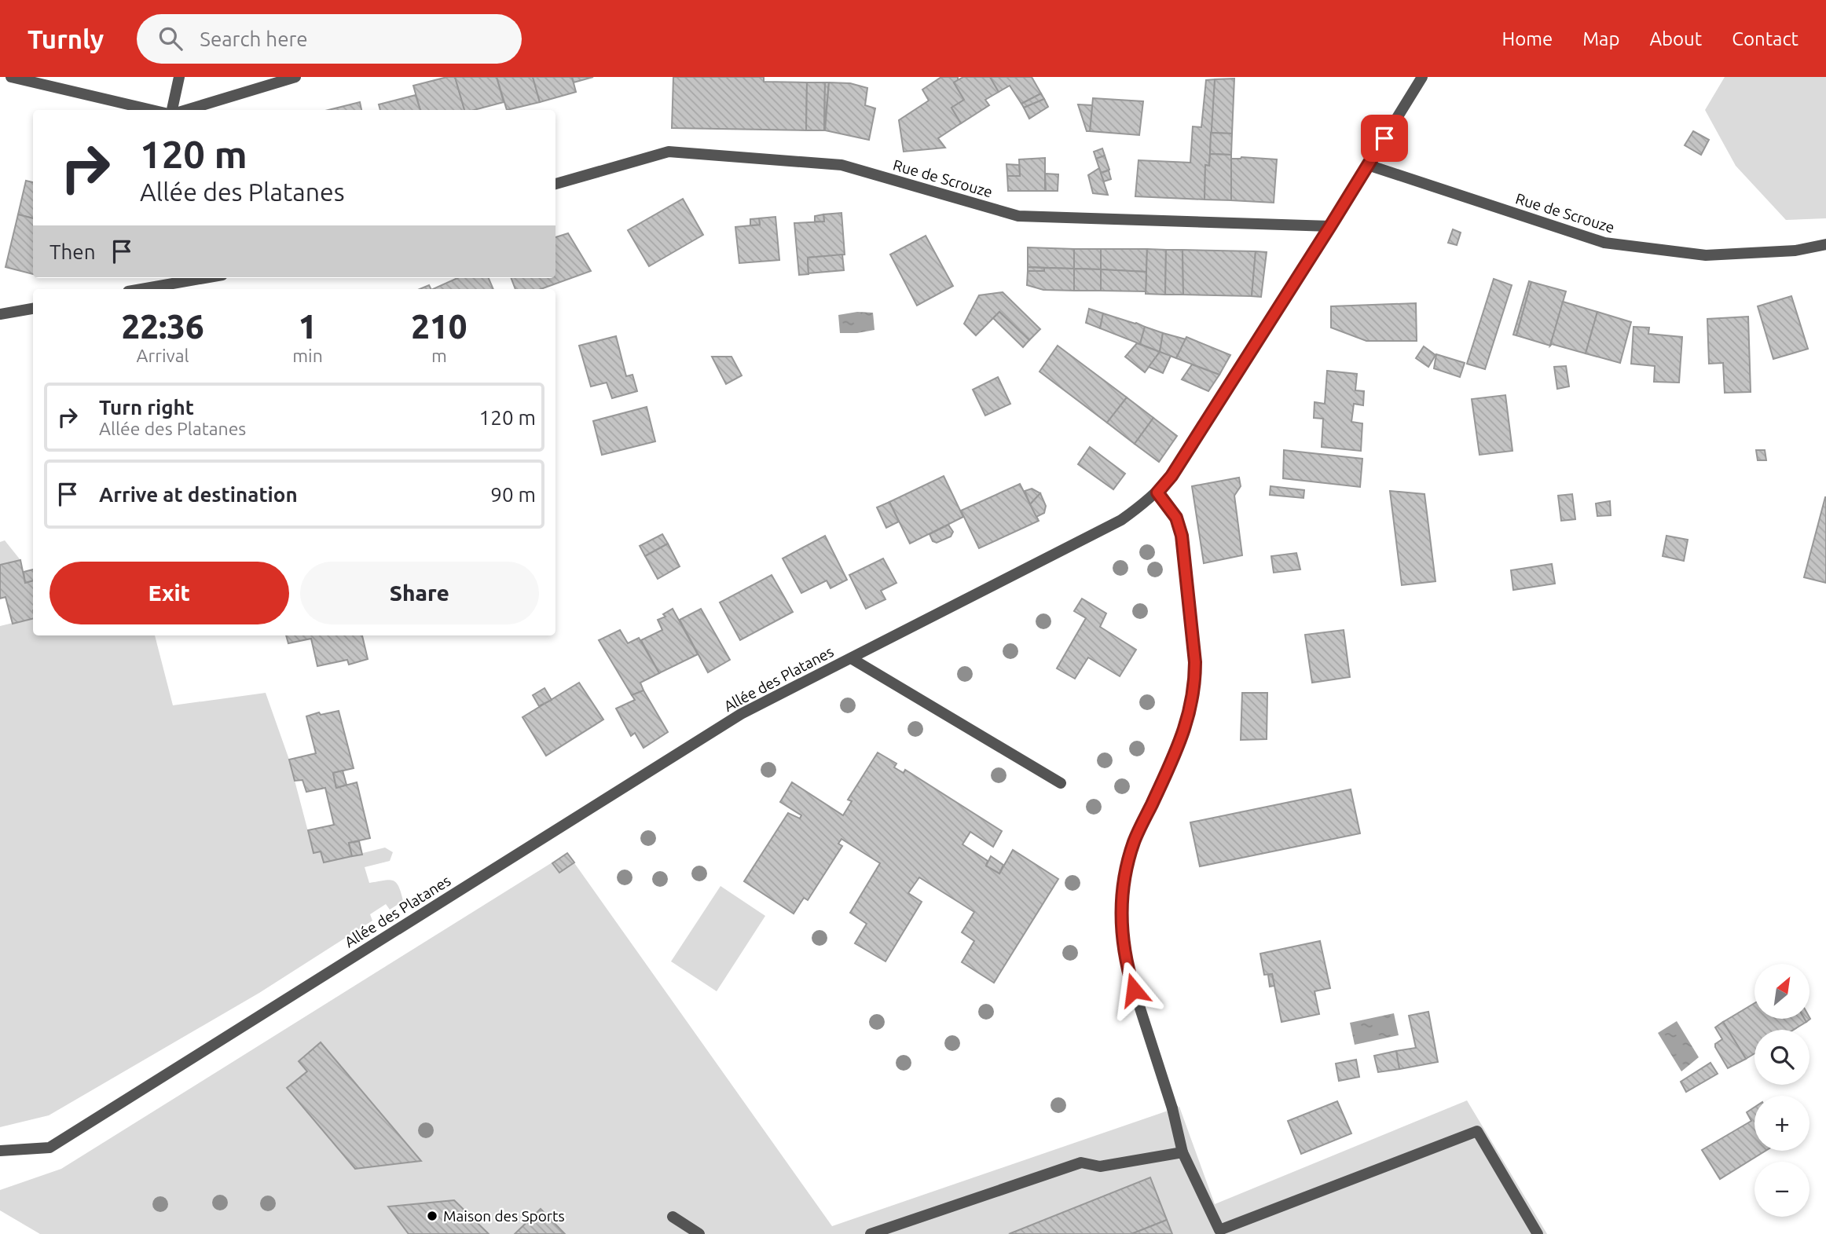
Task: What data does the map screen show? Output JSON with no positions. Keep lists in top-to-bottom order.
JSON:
{
  "streets": {
    "street": ["Rue de Scrouze", "Allée des Platanes"]
  },
  "crossings": [
    ["Rue de Scrouze", "Allée des Platanes"]
  ],
  "places": ["Maison des Sports"],
  "north": "top right",
  "page": {
    "header": "Turnly",
    "search": "Search here",
    "nav": [
      "Home",
      "Map",
      "About",
      "Contact"
    ],
    "turn": ["120 m", "Allée des Platanes"],
    "then": "Then",
    "eta": [
      "22:36",
      "Arrival",
      "1",
      "min",
      "210",
      "m"
    ],
    "list": [
      {
        "name": "Turn right",
        "note": "Allée des Platanes",
        "value": "120 m"
      },
      {
        "name": "Arrive at destination",
        "value": "90 m"
      }
    ],
    "buttons": ["Exit", "Share"],
    "map_buttons": ["+", "−"]
  }
}
